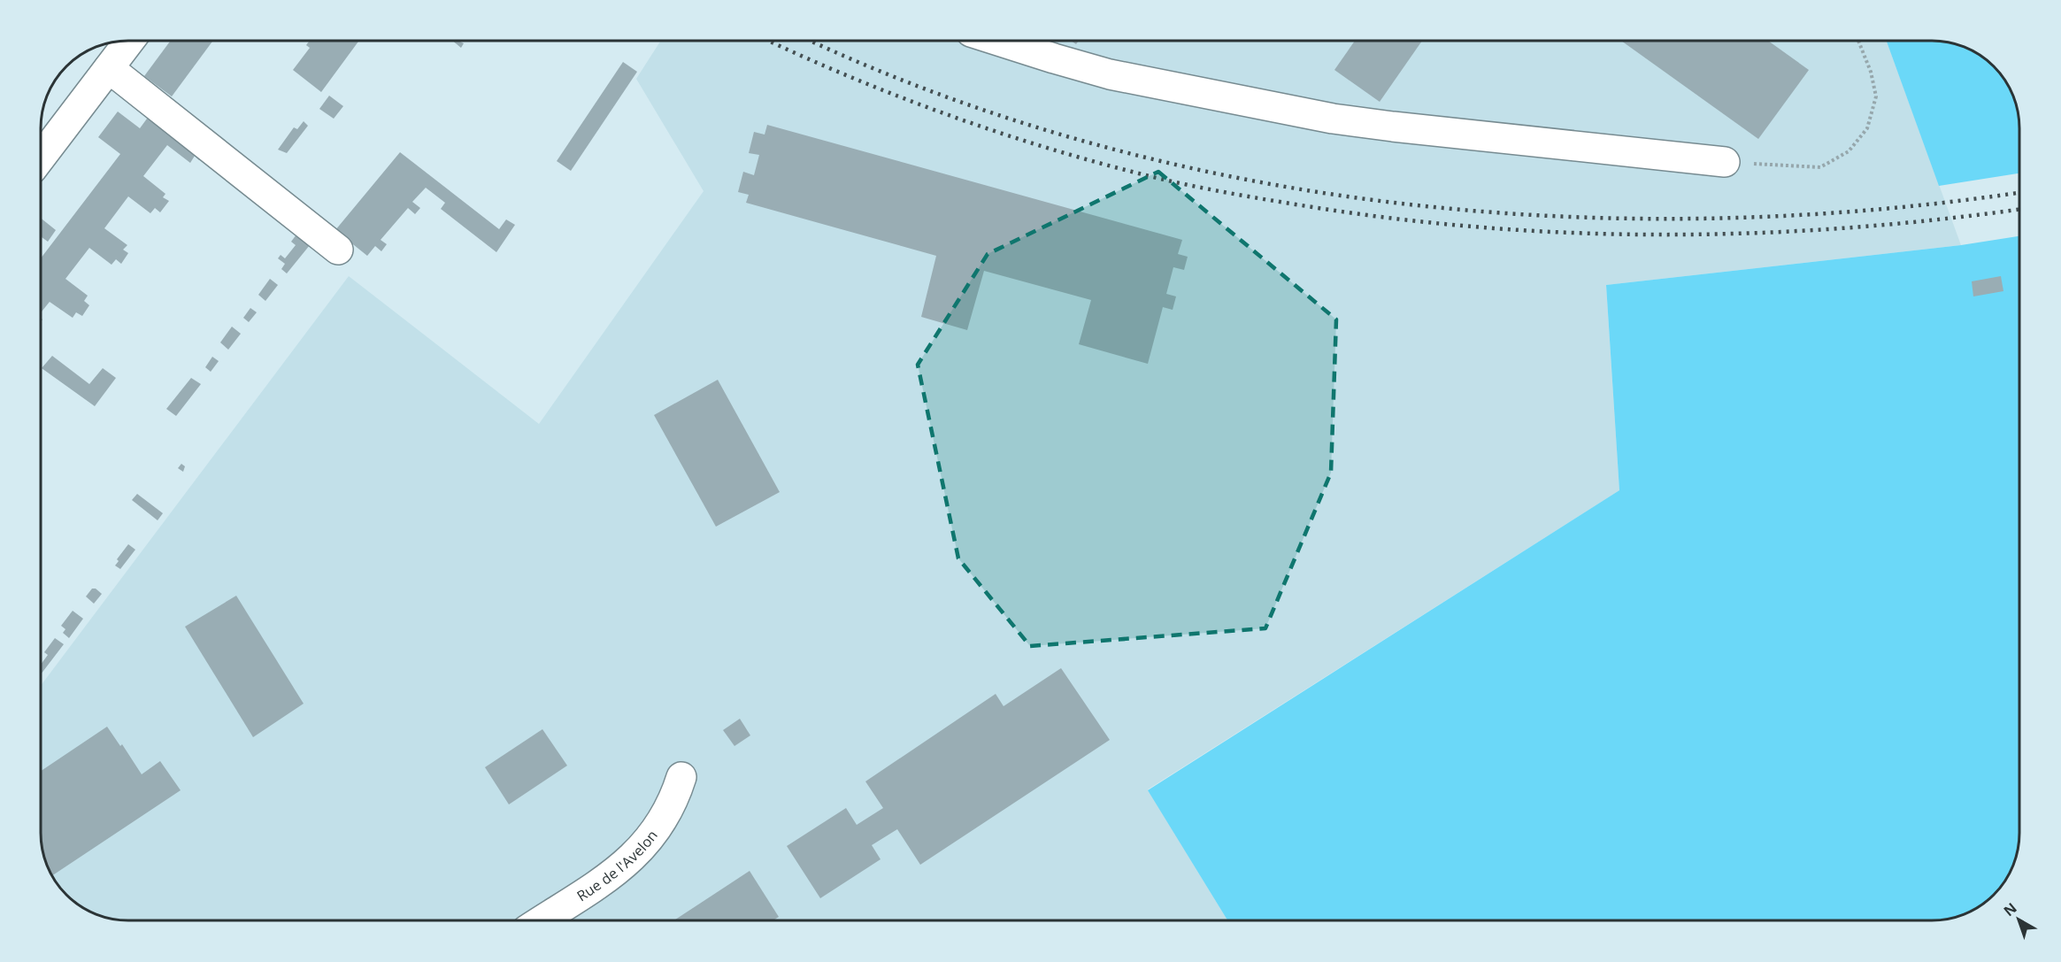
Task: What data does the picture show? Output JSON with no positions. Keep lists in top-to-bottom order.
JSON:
{
  "streets": {
    "street": ["Rue de l'Avelon"]
  },
  "north": "top left"
}
